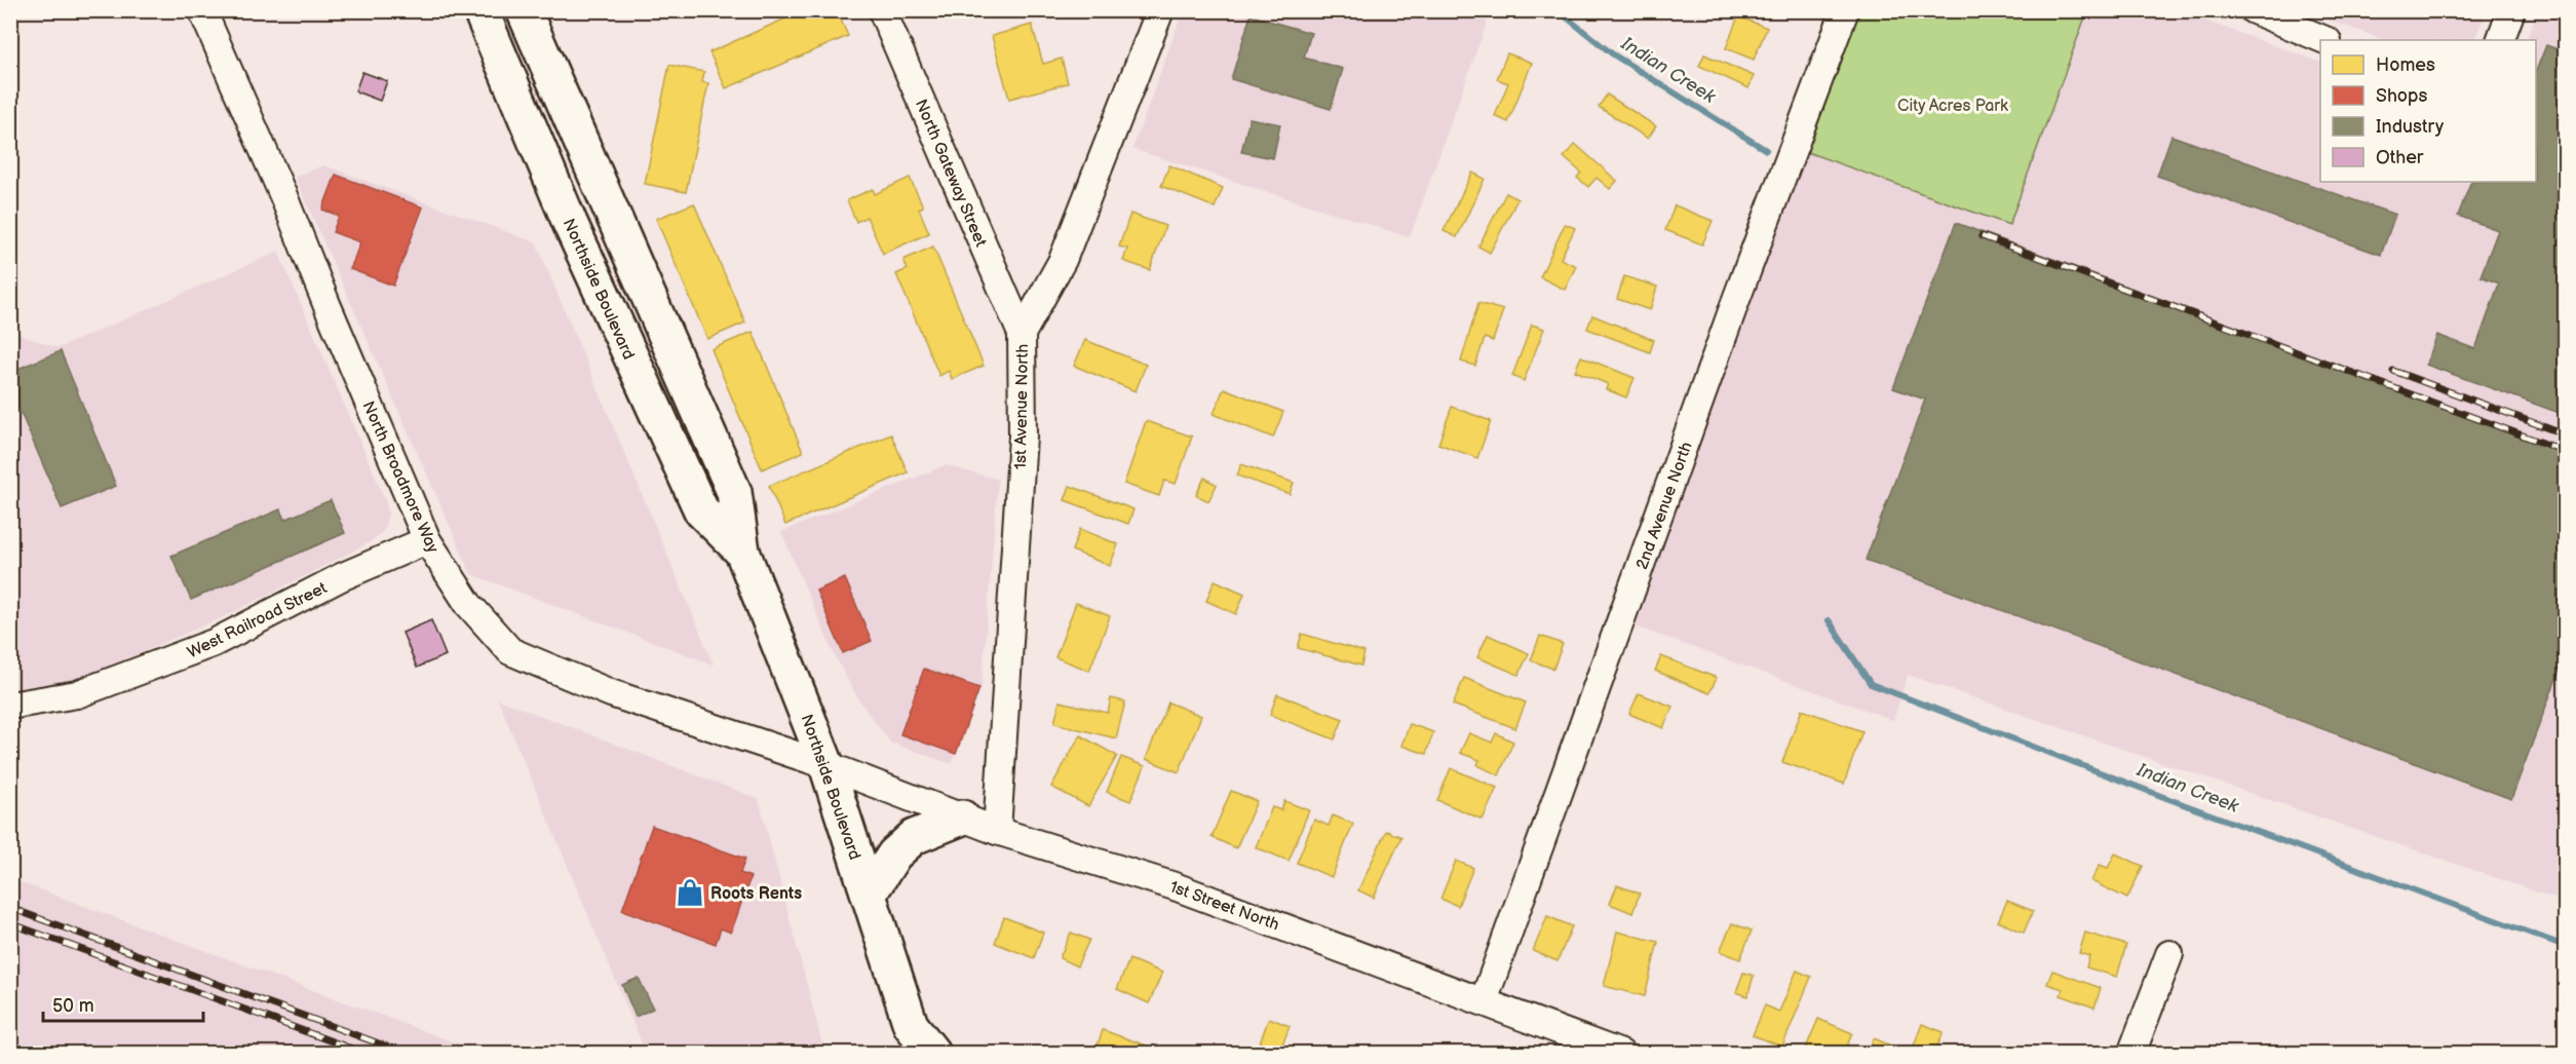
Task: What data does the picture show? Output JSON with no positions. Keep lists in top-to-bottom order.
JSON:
{
  "streets": {
    "main road": ["Northside Boulevard"],
    "street": [
      "North Gateway Street",
      "1st Avenue North",
      "North Broadmore Way",
      "2nd Avenue North",
      "West Railroad Street",
      "1st Street North"
    ]
  },
  "crossings": [
    ["North Gateway Street", "1st Avenue North"],
    ["Northside Boulevard", "North Broadmore Way"],
    ["Northside Boulevard", "1st Street North"],
    ["1st Avenue North", "1st Street North"],
    ["North Broadmore Way", "West Railroad Street"],
    ["North Broadmore Way", "1st Street North"],
    ["2nd Avenue North", "1st Street North"]
  ],
  "water": ["Indian Creek"],
  "parks": ["City Acres Park"],
  "places": {
    "shop": ["Roots Rents"]
  },
  "legend": [
    "Homes",
    "Shops",
    "Industry",
    "Other"
  ],
  "scale_bar": "50 m"
}
